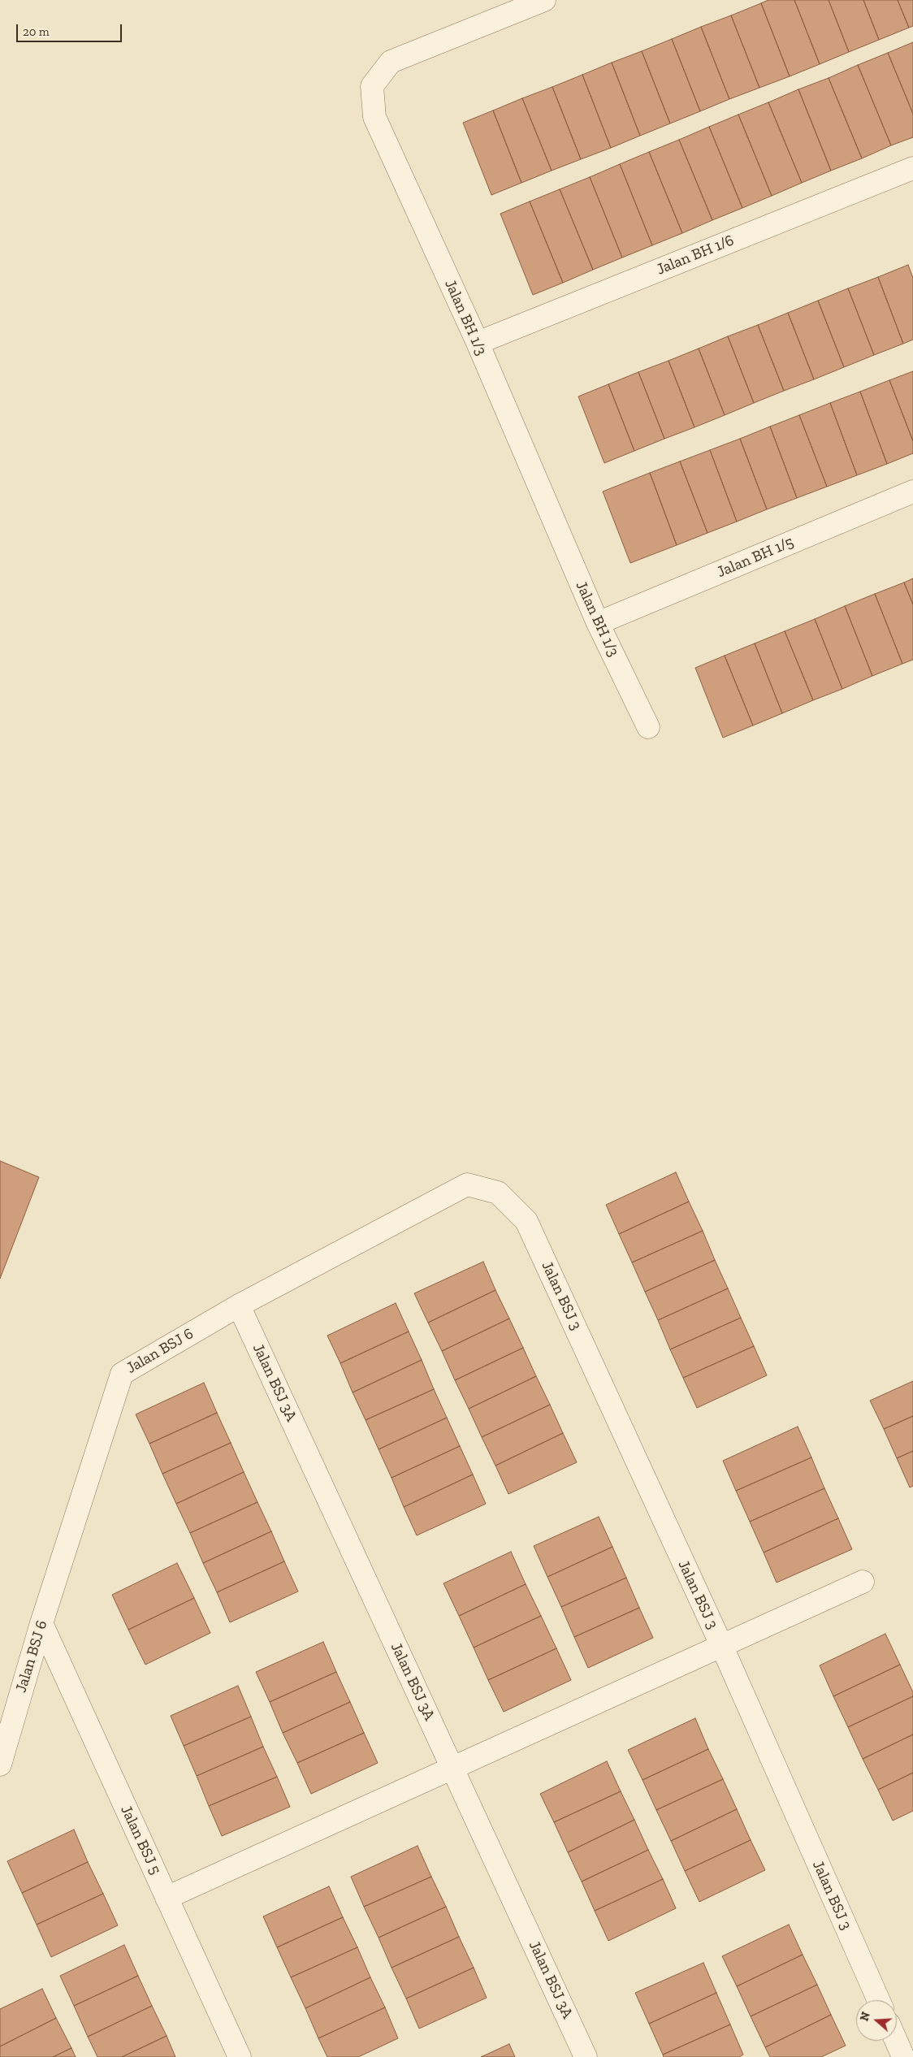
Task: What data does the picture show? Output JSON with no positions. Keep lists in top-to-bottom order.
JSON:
{
  "streets": {
    "street": [
      "Jalan BH 1/6",
      "Jalan BH 1/3",
      "Jalan BH 1/5",
      "Jalan BSJ 3",
      "Jalan BSJ 6",
      "Jalan BSJ 3A",
      "Jalan BSJ 5"
    ]
  },
  "crossings": [
    ["Jalan BH 1/6", "Jalan BH 1/3"],
    ["Jalan BH 1/3", "Jalan BH 1/5"],
    ["Jalan BSJ 3", "Jalan BSJ 6"],
    ["Jalan BSJ 6", "Jalan BSJ 3A"],
    ["Jalan BSJ 6", "Jalan BSJ 5"]
  ],
  "scale_bar": "20 m",
  "north": "left"
}
